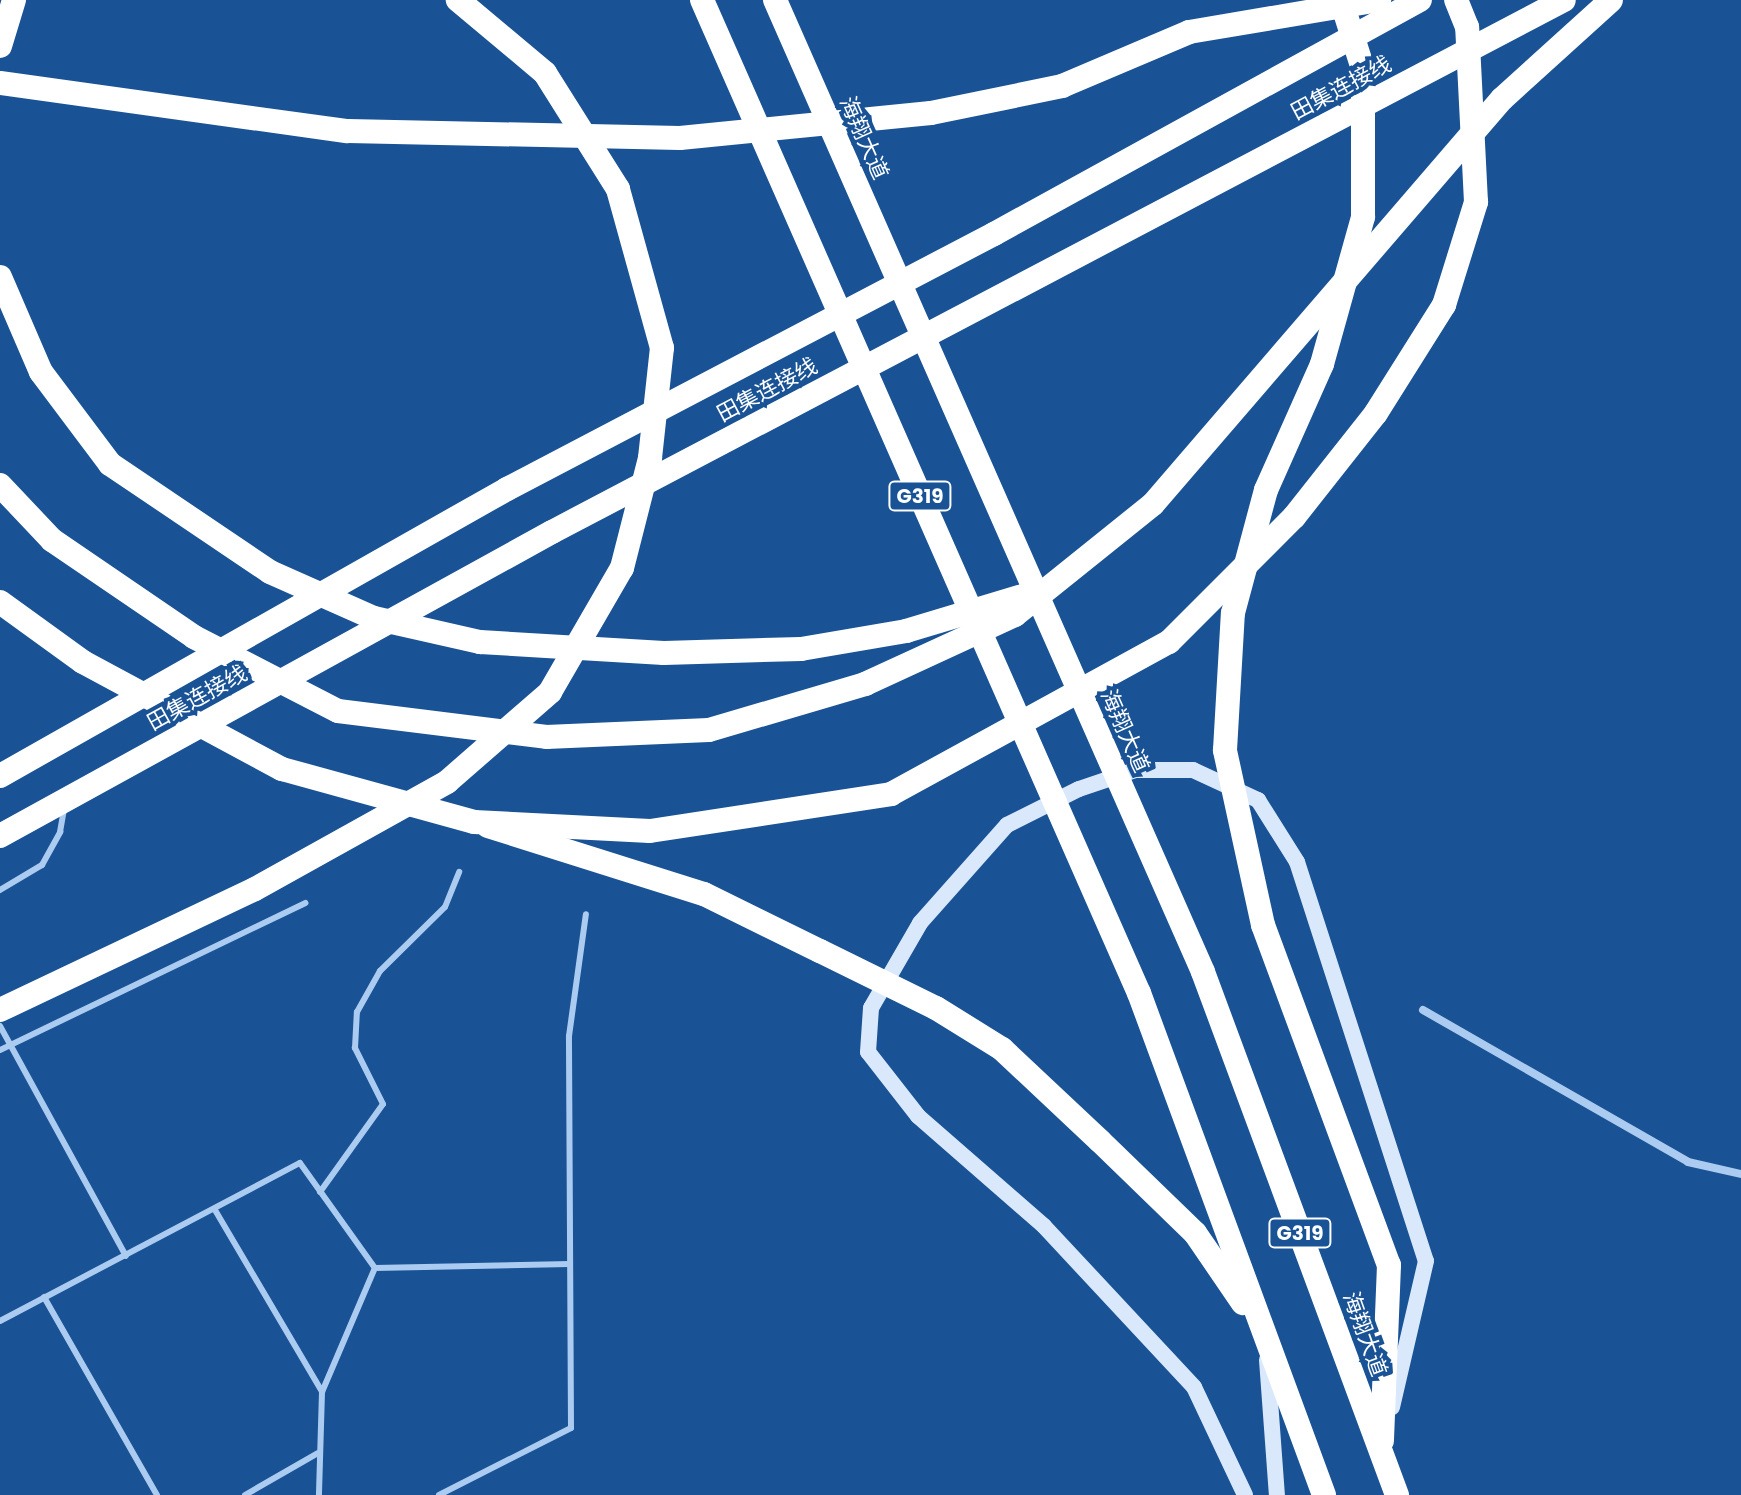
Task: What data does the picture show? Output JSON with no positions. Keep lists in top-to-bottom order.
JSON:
{
  "streets": {
    "highway": ["田集连接线", "海翔大道", "G319"]
  }
}
